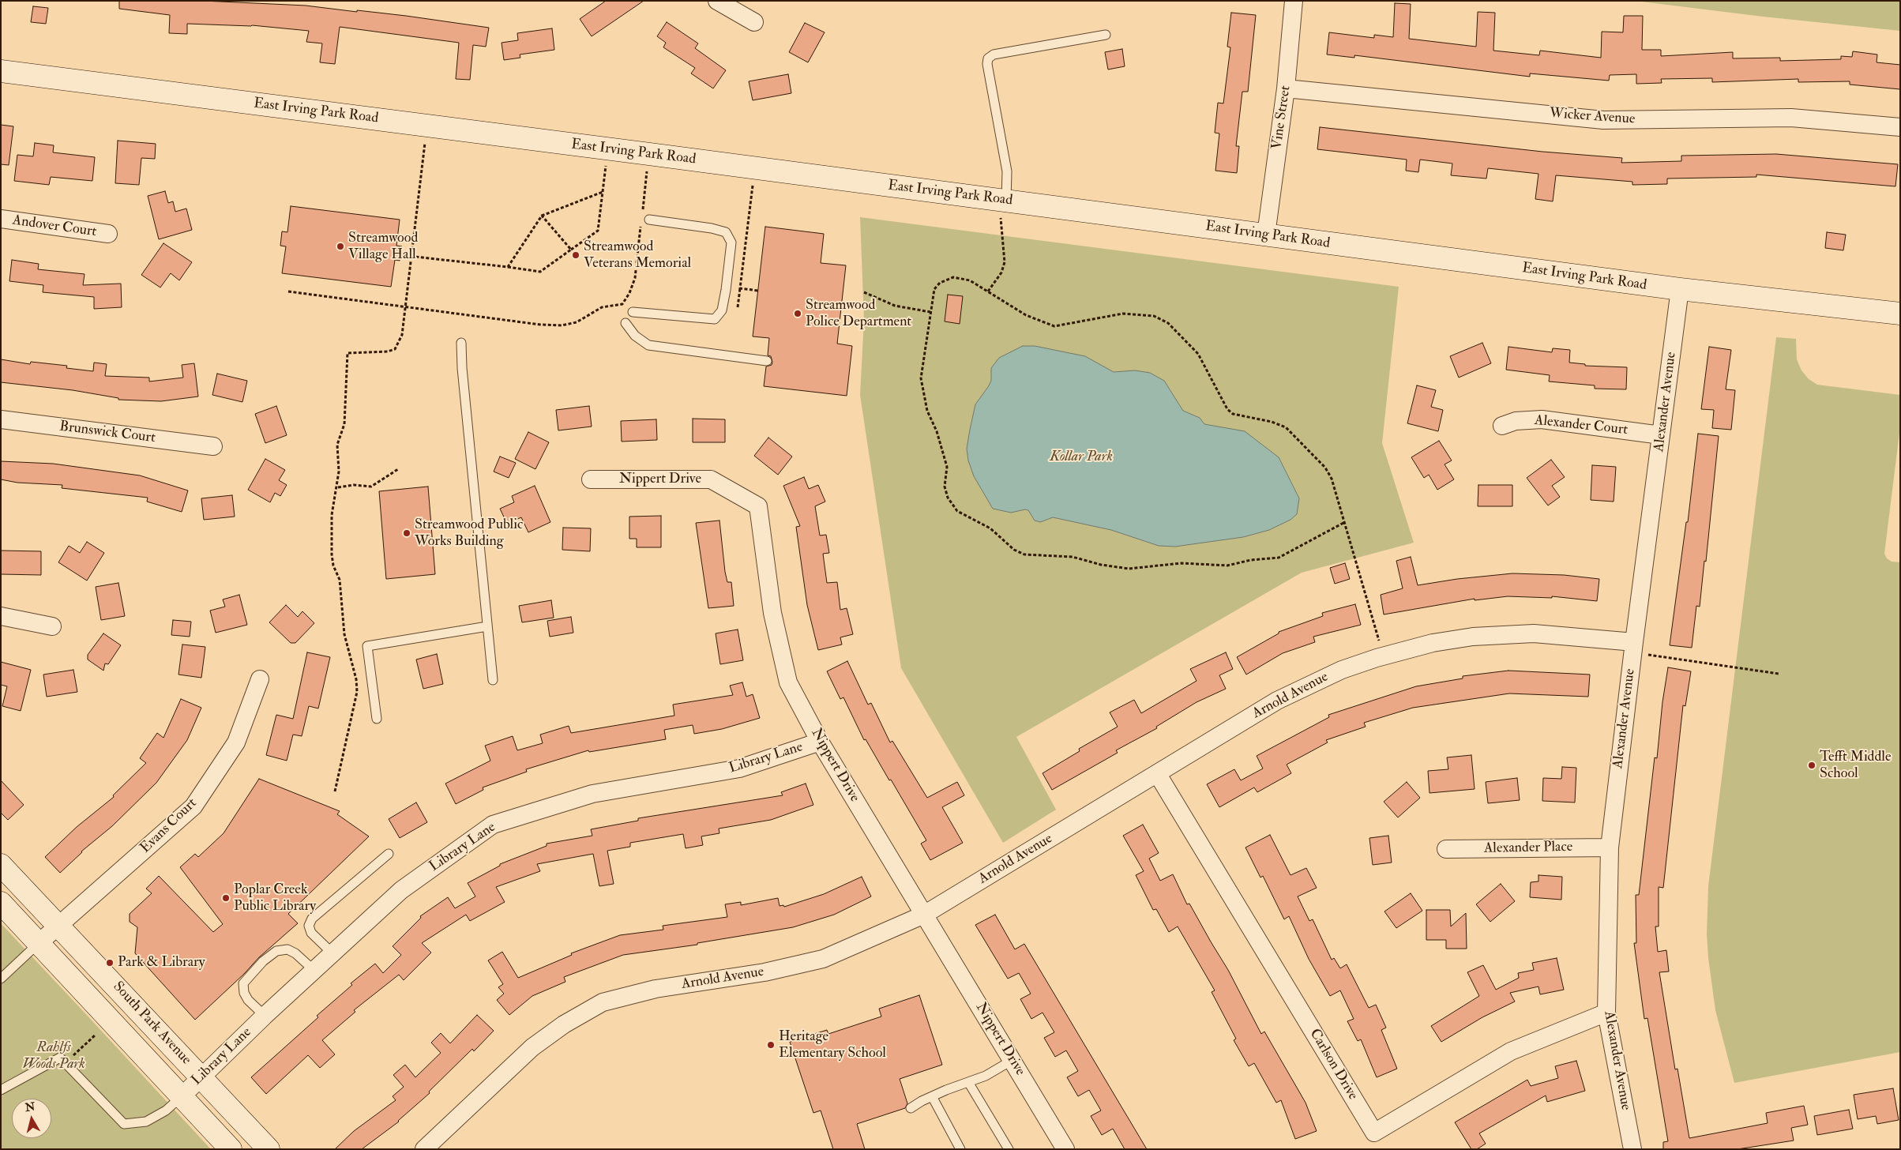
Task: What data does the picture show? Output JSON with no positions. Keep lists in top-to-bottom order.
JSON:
{
  "streets": {
    "main road": ["East Irving Park Road", "South Park Avenue"],
    "street": [
      "Wicker Avenue",
      "Vine Street",
      "Andover Court",
      "Alexander Avenue",
      "Alexander Court",
      "Brunswick Court",
      "Nippert Drive",
      "Arnold Avenue",
      "Library Lane",
      "Evans Court",
      "Alexander Place",
      "Carlson Drive"
    ]
  },
  "crossings": [
    ["East Irving Park Road", "Vine Street"],
    ["East Irving Park Road", "Alexander Avenue"],
    ["Wicker Avenue", "Vine Street"],
    ["Alexander Avenue", "Alexander Court"],
    ["Alexander Avenue", "Arnold Avenue"],
    ["Alexander Avenue", "Alexander Place"],
    ["Alexander Avenue", "Carlson Drive"],
    ["Nippert Drive", "Arnold Avenue"],
    ["Nippert Drive", "Library Lane"],
    ["Arnold Avenue", "Carlson Drive"],
    ["Library Lane", "South Park Avenue"],
    ["Evans Court", "South Park Avenue"]
  ],
  "parks": ["Kollar Park", "Rahlfs Woods Park"],
  "places": [
    "Streamwood Village Hall",
    "Streamwood Veterans Memorial",
    "Streamwood Police Department",
    "Streamwood Public Works Building",
    "Tefft Middle School",
    "Poplar Creek Public Library",
    "Park & Library",
    "Heritage Elementary School"
  ],
  "north": "top"
}
